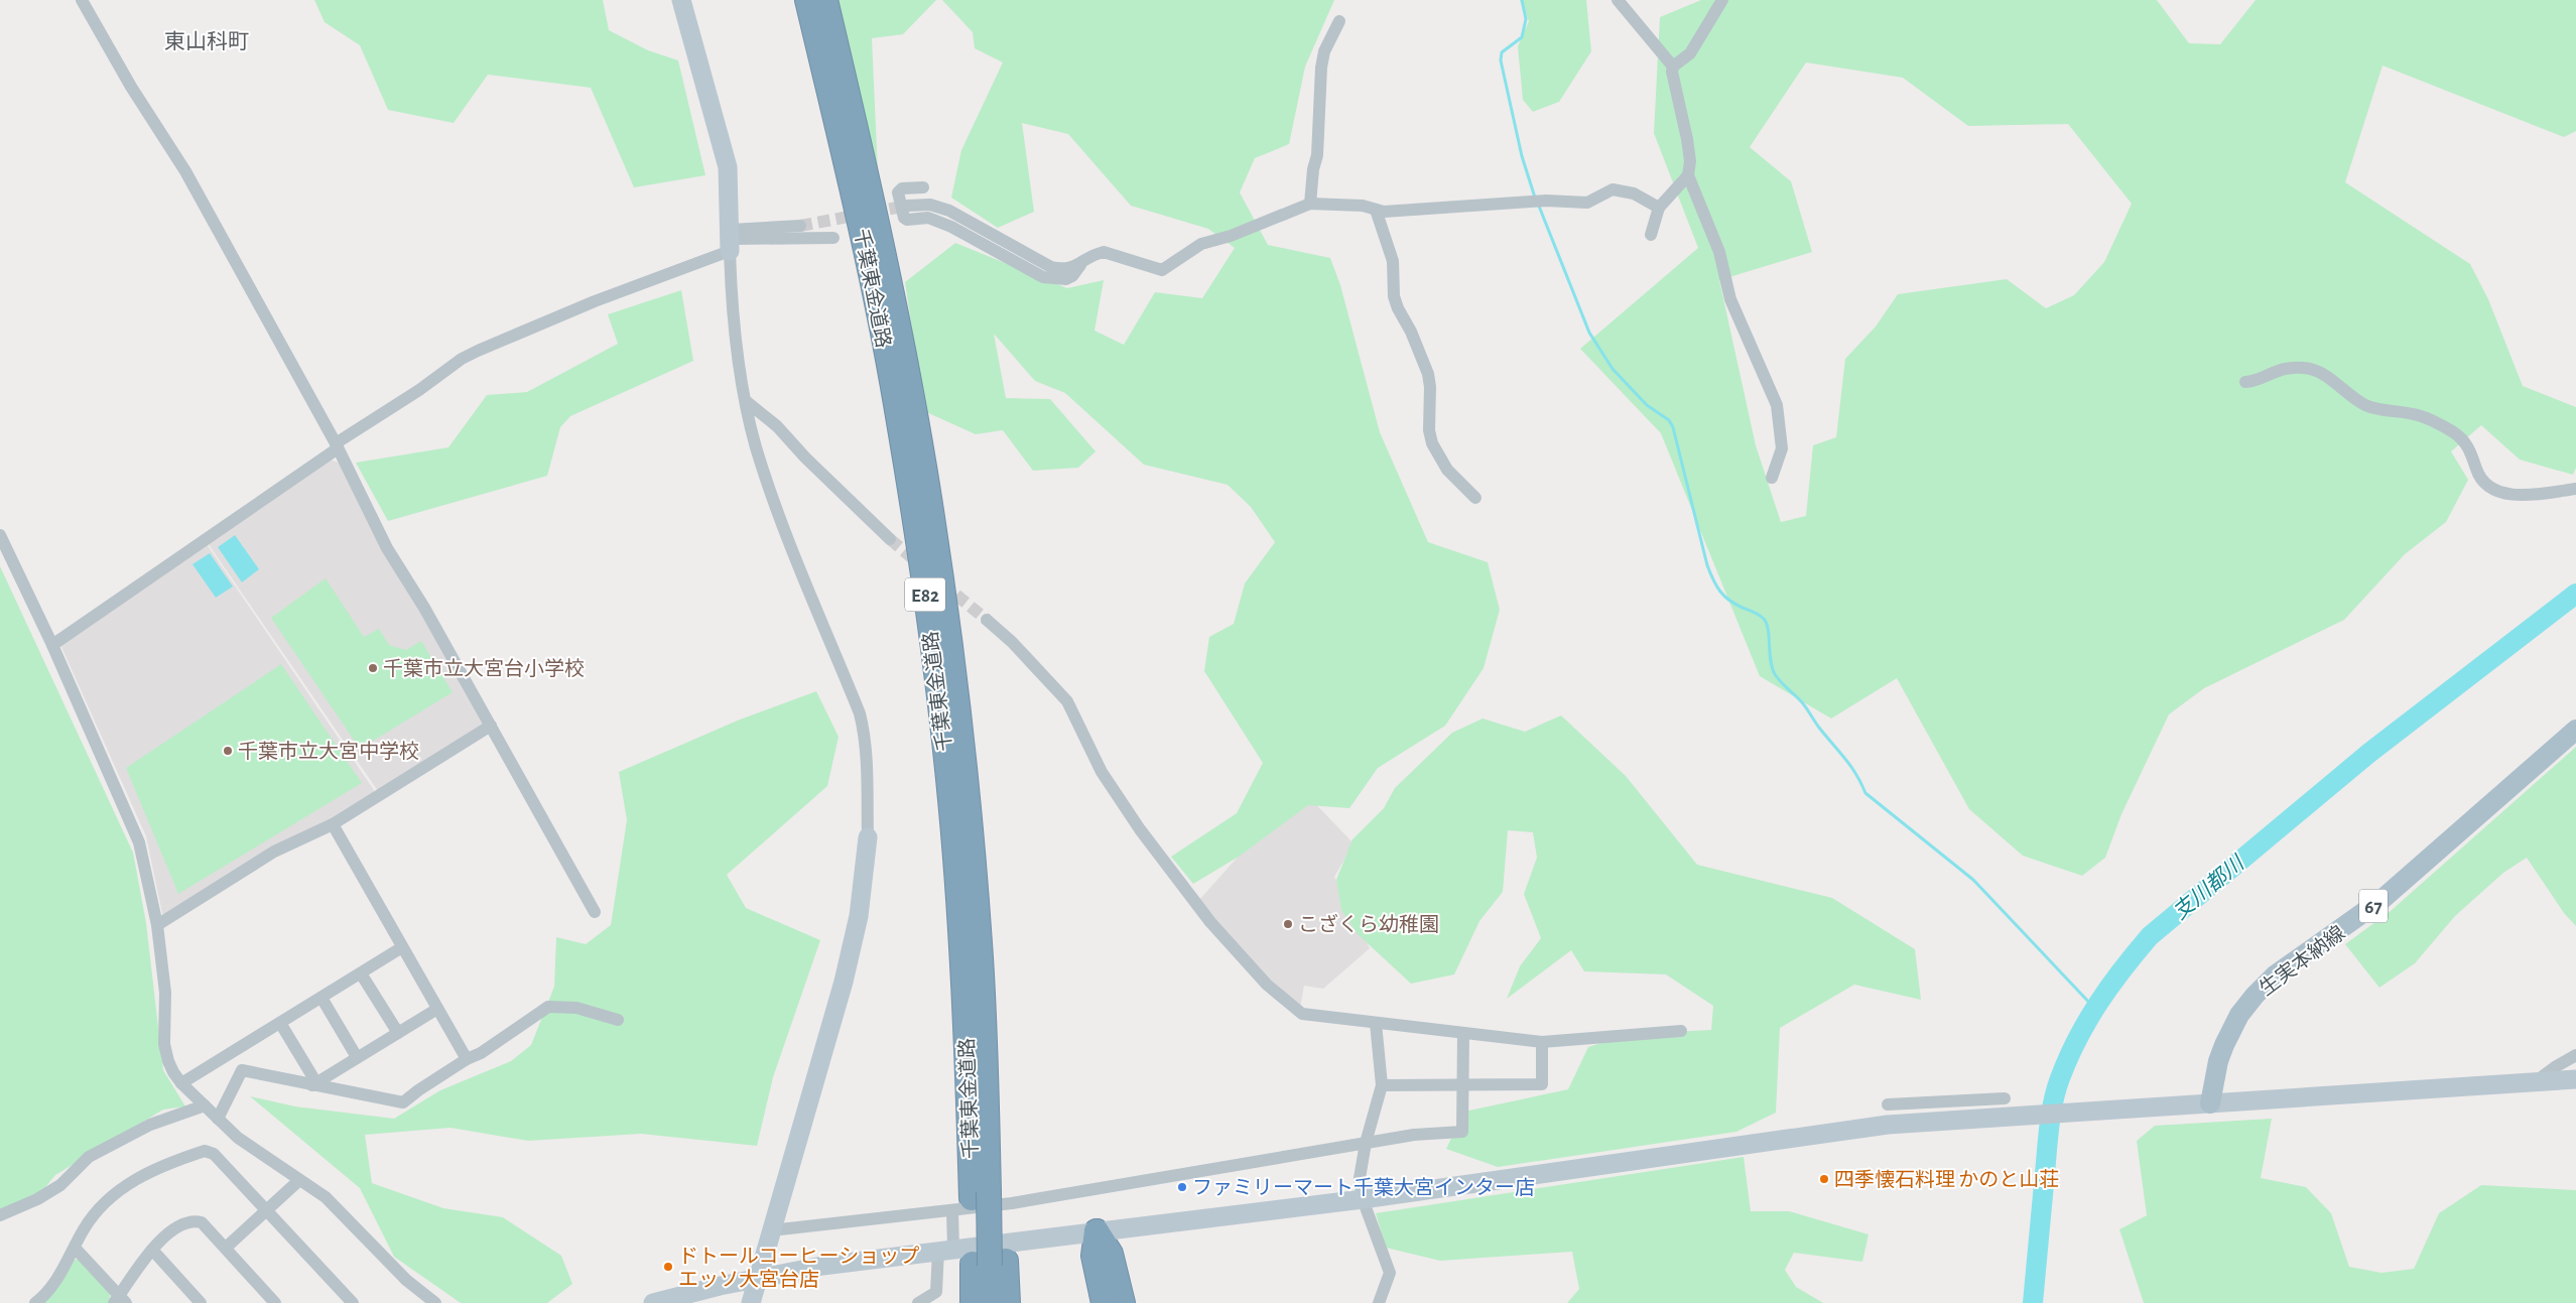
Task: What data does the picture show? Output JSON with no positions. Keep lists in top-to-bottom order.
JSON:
{
  "streets": {
    "highway": ["千葉東金道路", "E82"],
    "main road": ["67", "生実本納線"]
  },
  "districts": ["東山科町"],
  "water": ["支川都川"],
  "places": [
    "千葉市立大宮台小学校",
    "千葉市立大宮中学校",
    "こざくら幼稚園",
    "四季懐石料理 かのと山荘",
    "ファミリーマート千葉大宮インター店",
    "ドトールコーヒーショップ エッソ大宮台店"
  ]
}
